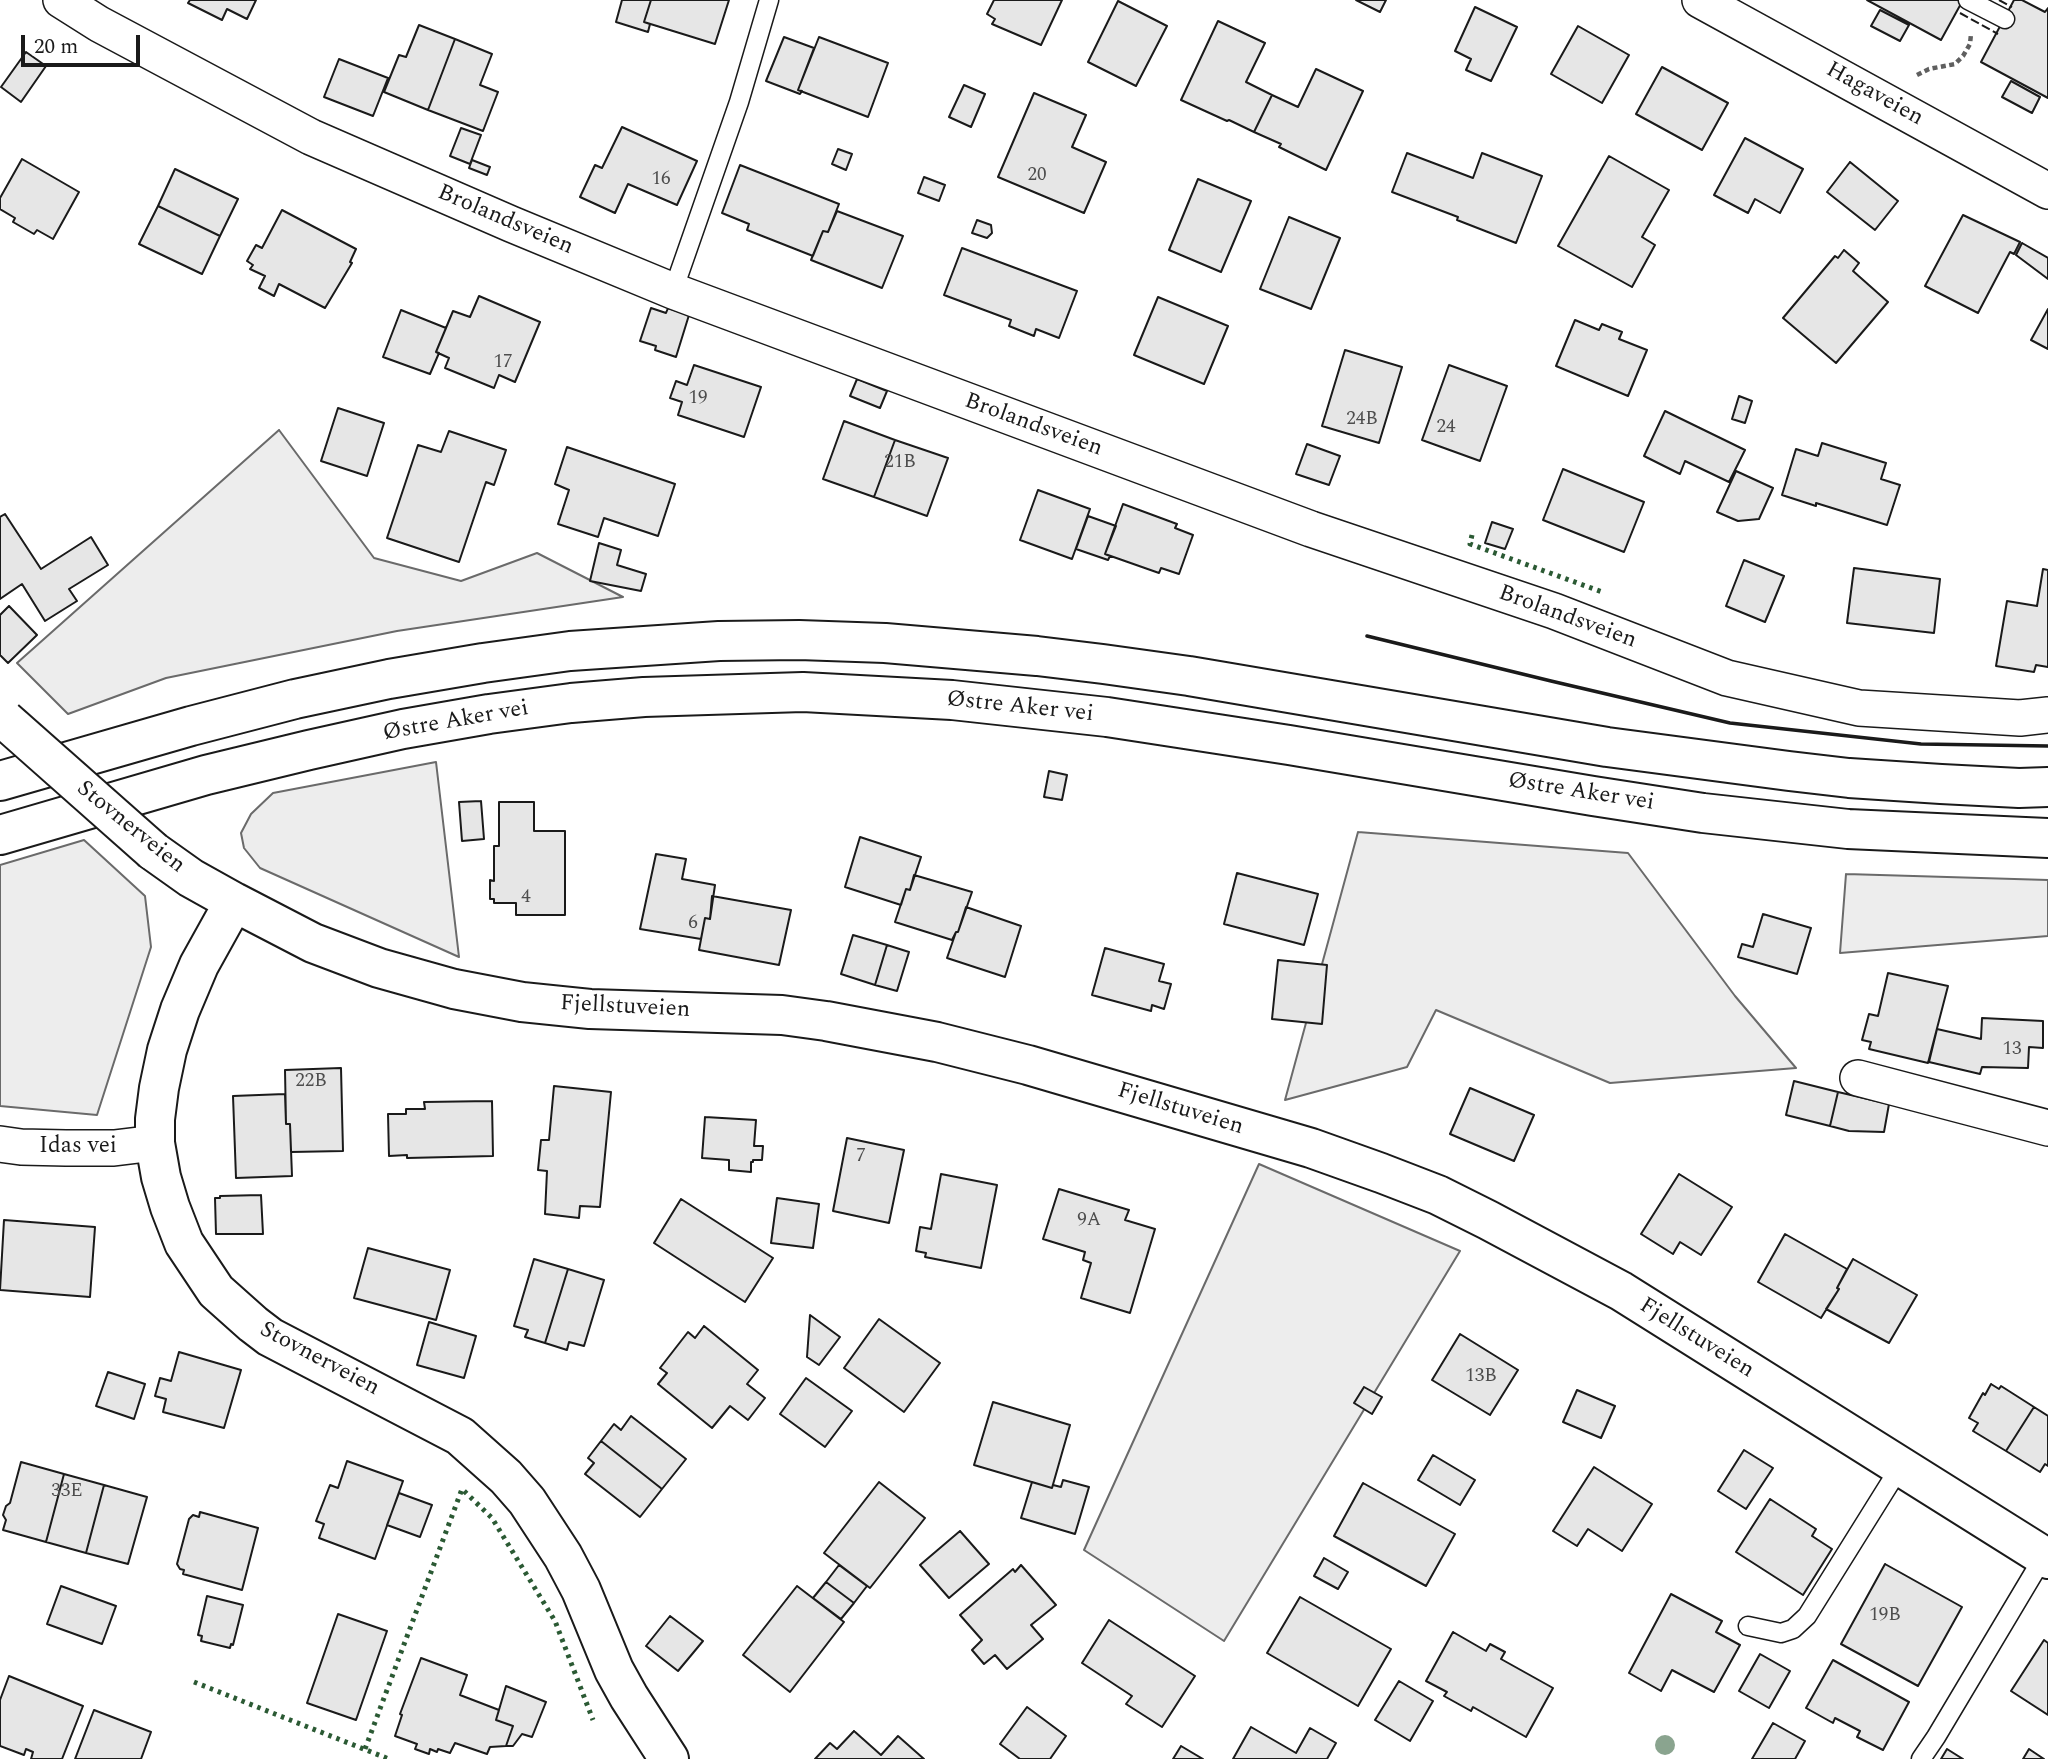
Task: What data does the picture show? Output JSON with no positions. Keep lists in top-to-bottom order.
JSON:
{
  "streets": {
    "main road": ["Østre Aker vei", "Stovnerveien", "Fjellstuveien"],
    "street": ["Hagaveien", "Brolandsveien", "Idas vei"]
  },
  "crossings": [
    ["Stovnerveien", "Fjellstuveien"],
    ["Stovnerveien", "Idas vei"]
  ],
  "house_numbers": [
    "20",
    "16",
    "17",
    "19",
    "24B",
    "24",
    "21B",
    "4",
    "6",
    "13",
    "22B",
    "7",
    "9A",
    "13B",
    "33E",
    "19B"
  ],
  "scale_bar": "20 m"
}
